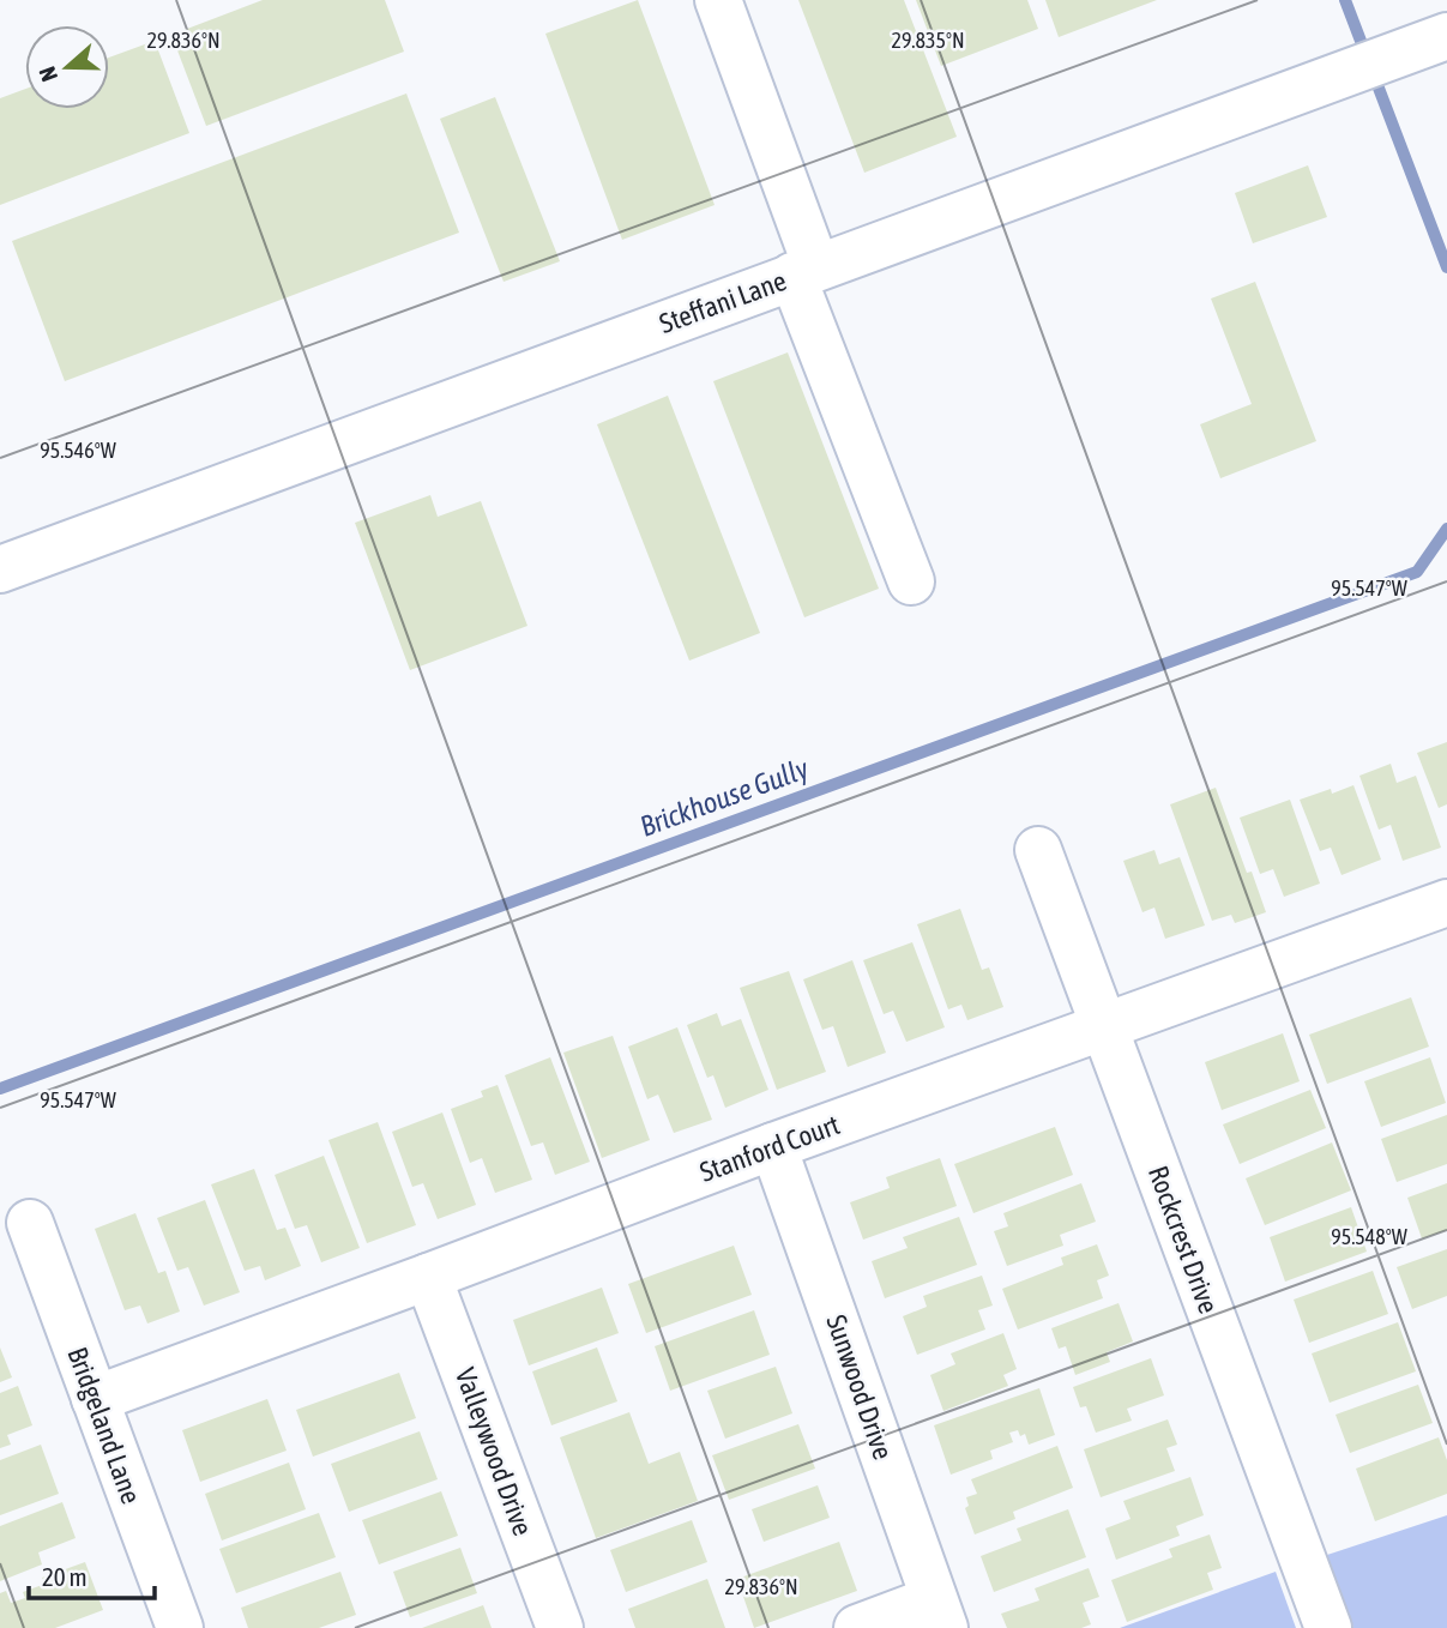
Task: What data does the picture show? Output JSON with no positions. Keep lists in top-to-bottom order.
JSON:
{
  "streets": {
    "street": [
      "Steffani Lane",
      "Stanford Court",
      "Rockcrest Drive",
      "Sunwood Drive",
      "Bridgeland Lane",
      "Valleywood Drive"
    ]
  },
  "crossings": [
    ["Stanford Court", "Rockcrest Drive"],
    ["Stanford Court", "Sunwood Drive"],
    ["Stanford Court", "Bridgeland Lane"],
    ["Stanford Court", "Valleywood Drive"]
  ],
  "water": ["Brickhouse Gully"],
  "scale_bar": "20 m",
  "north": "left",
  "coordinates": [
    "29.836°N",
    "29.835°N",
    "95.546°W",
    "95.547°W",
    "95.548°W"
  ]
}
